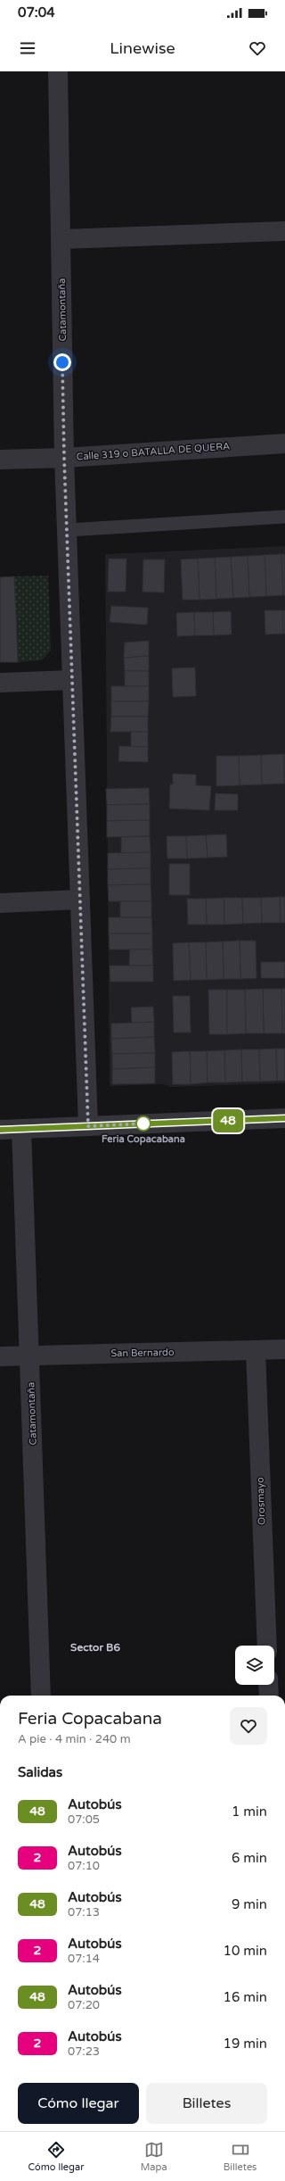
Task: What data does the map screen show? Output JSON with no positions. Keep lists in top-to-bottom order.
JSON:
{
  "streets": {
    "street": [
      "Catamontaña",
      "Calle 319 o BATALLA DE QUERA",
      "San Bernardo",
      "Orosmayo"
    ]
  },
  "crossings": [
    ["Catamontaña", "Calle 319 o BATALLA DE QUERA"],
    ["Catamontaña", "San Bernardo"],
    ["San Bernardo", "Orosmayo"]
  ],
  "districts": ["Sector B6"],
  "places": ["Feria Copacabana"],
  "lines": ["bus line 48"],
  "page": {
    "status": "07:04",
    "header": "Linewise",
    "on_map": "48",
    "heading": [
      ["Feria Copacabana", "A pie · 4 min · 240 m"],
      "Salidas"
    ],
    "list": [
      {
        "mark": "48",
        "name": "Autobús",
        "note": "07:05",
        "value": "1 min"
      },
      {
        "mark": "2",
        "name": "Autobús",
        "note": "07:10",
        "value": "6 min"
      },
      {
        "mark": "48",
        "name": "Autobús",
        "note": "07:13",
        "value": "9 min"
      },
      {
        "mark": "2",
        "name": "Autobús",
        "note": "07:14",
        "value": "10 min"
      },
      {
        "mark": "48",
        "name": "Autobús",
        "note": "07:20",
        "value": "16 min"
      },
      {
        "mark": "2",
        "name": "Autobús",
        "note": "07:23",
        "value": "19 min"
      }
    ],
    "buttons": ["Cómo llegar", "Billetes"],
    "tabs": ["Cómo llegar", "Mapa", "Billetes"]
  }
}
